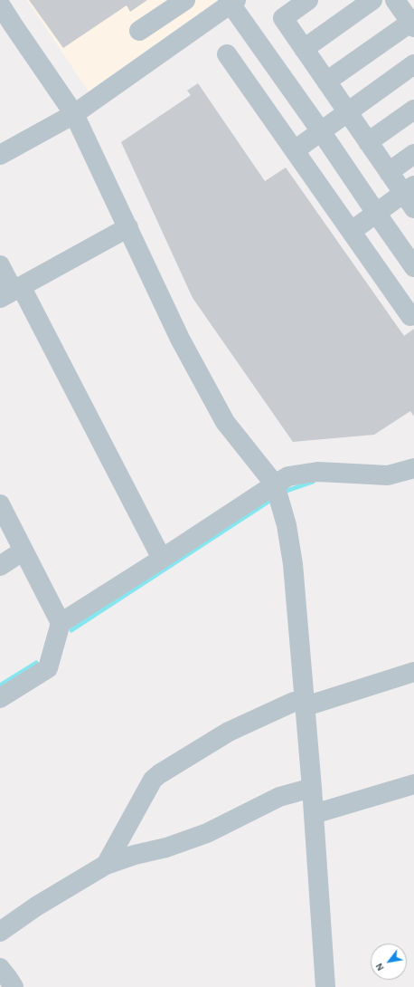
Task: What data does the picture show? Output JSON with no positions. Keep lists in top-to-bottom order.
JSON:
{
  "north": "bottom left"
}
